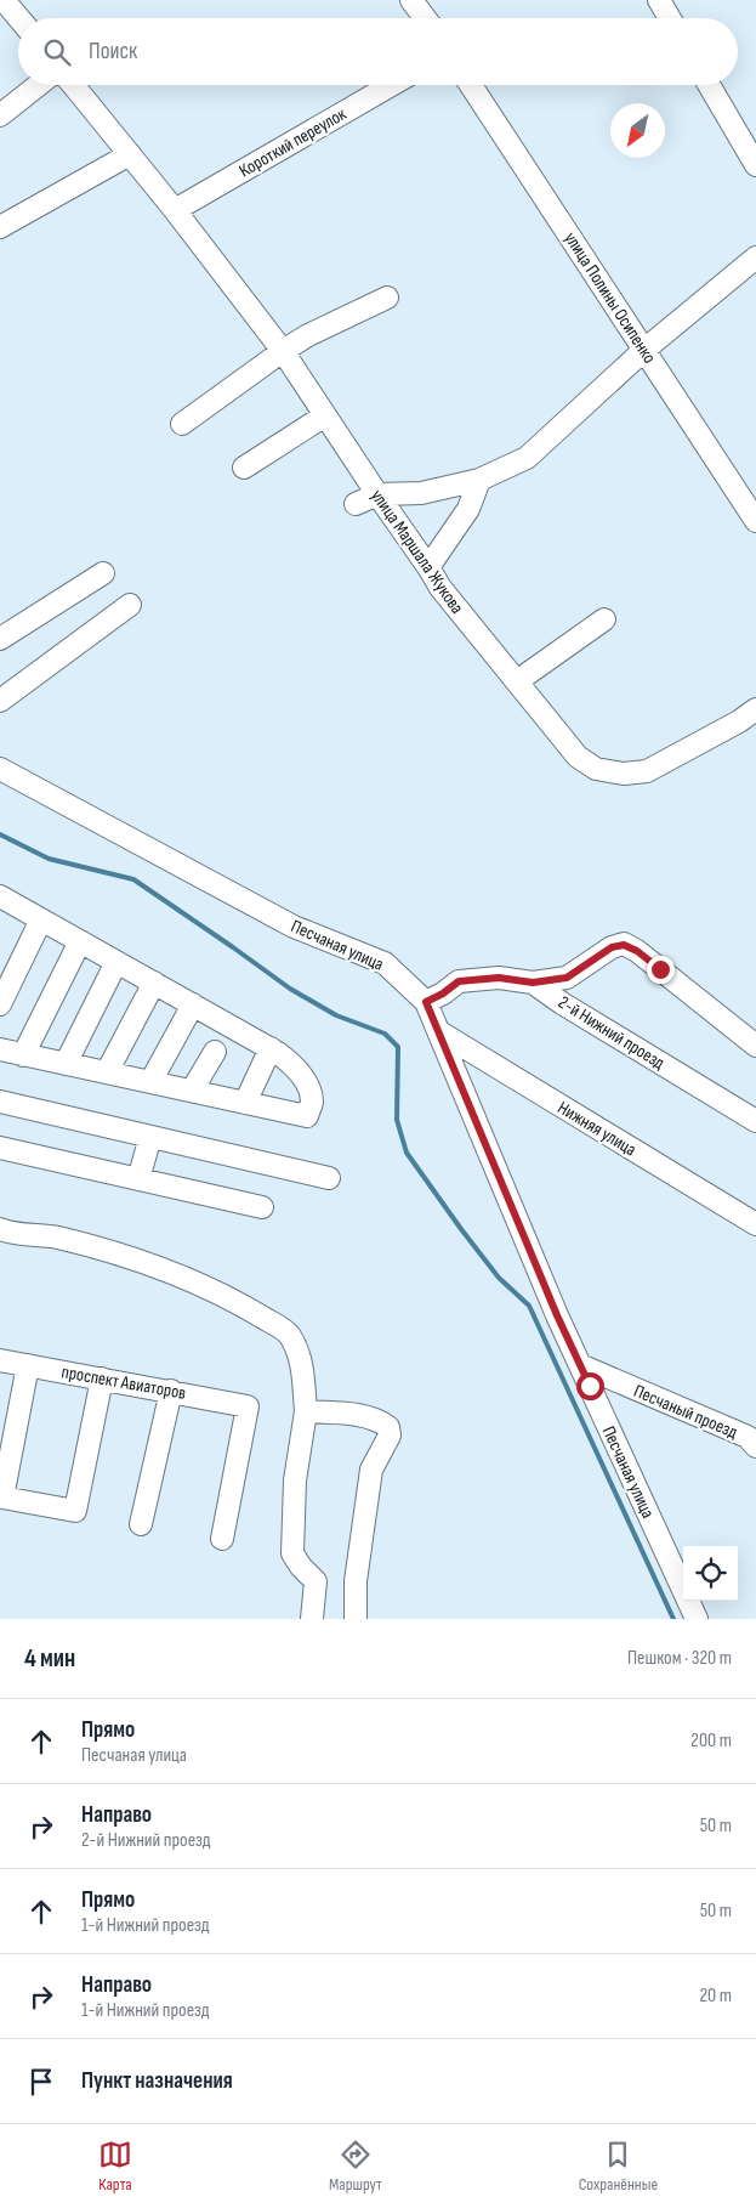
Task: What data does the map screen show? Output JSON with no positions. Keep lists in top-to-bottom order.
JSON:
{
  "streets": {
    "street": [
      "Короткий переулок",
      "улица Полины Осипенко",
      "улица Маршала Жукова",
      "Песчаная улица",
      "2-й Нижний проезд",
      "Нижняя улица",
      "проспект Авиаторов",
      "Песчаный проезд"
    ]
  },
  "crossings": [
    ["Короткий переулок", "улица Маршала Жукова"],
    ["Песчаная улица", "2-й Нижний проезд"],
    ["Песчаная улица", "Нижняя улица"],
    ["Песчаная улица", "Песчаный проезд"]
  ],
  "north": "bottom left",
  "page": {
    "search": "Поиск",
    "heading": ["4 мин", "Пешком · 320 m"],
    "list": [
      ["Прямо", "Песчаная улица", "200 m"],
      ["Направо", "2-й Нижний проезд", "50 m"],
      ["Прямо", "1-й Нижний проезд", "50 m"],
      ["Направо", "1-й Нижний проезд", "20 m"],
      "Пункт назначения"
    ],
    "nav": ["Карта", "Маршрут", "Сохранённые"]
  }
}
